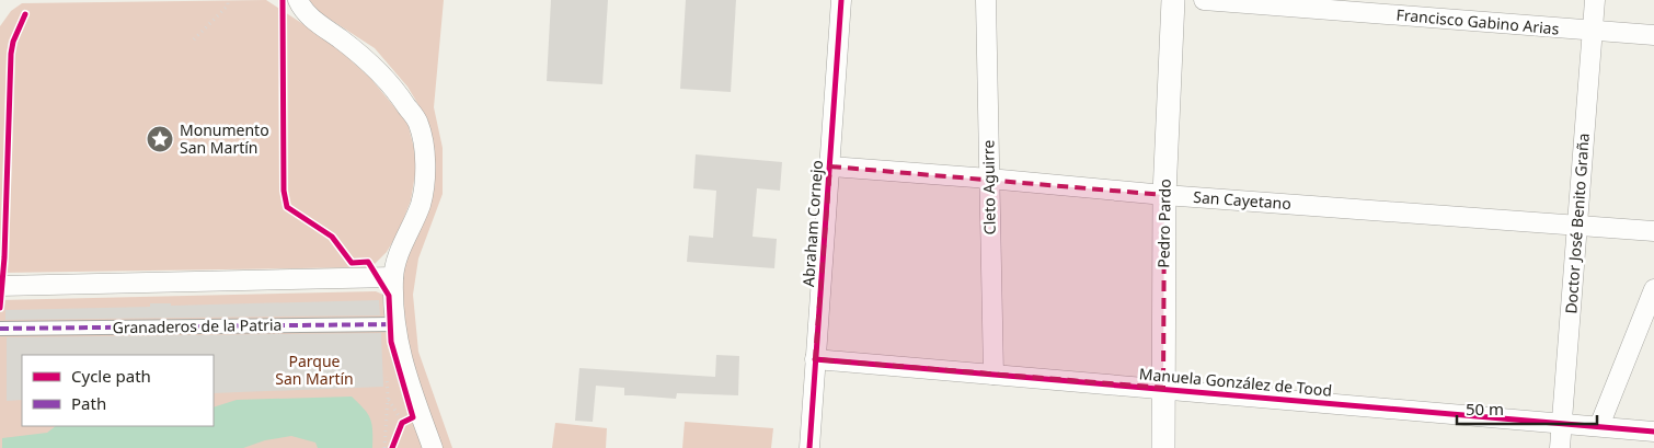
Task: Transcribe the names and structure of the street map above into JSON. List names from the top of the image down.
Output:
{
  "streets": {
    "street": [
      "Francisco Gabino Arias",
      "Cleto Aguirre",
      "San Cayetano",
      "Abraham Cornejo",
      "Pedro Pardo",
      "Doctor José Benito Graña",
      "Granaderos de la Patria",
      "Manuela González de Tood"
    ]
  },
  "crossings": [
    ["Francisco Gabino Arias", "Doctor José Benito Graña"],
    ["Cleto Aguirre", "San Cayetano"],
    ["Cleto Aguirre", "Manuela González de Tood"],
    ["San Cayetano", "Abraham Cornejo"],
    ["San Cayetano", "Pedro Pardo"],
    ["San Cayetano", "Doctor José Benito Graña"],
    ["Abraham Cornejo", "Manuela González de Tood"],
    ["Pedro Pardo", "Manuela González de Tood"],
    ["Doctor José Benito Graña", "Manuela González de Tood"]
  ],
  "parks": ["Parque San Martín"],
  "places": {
    "place": ["Monumento San Martín"]
  },
  "legend": ["Cycle path", "Path"],
  "scale_bar": "50 m"
}
